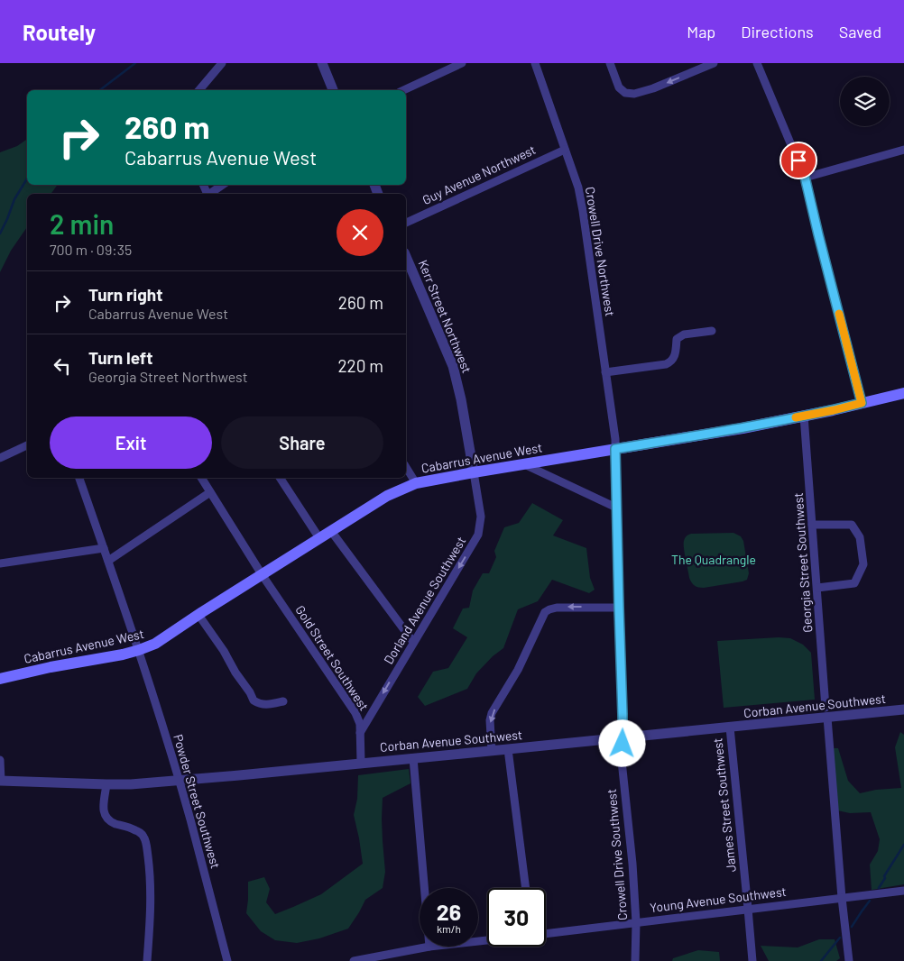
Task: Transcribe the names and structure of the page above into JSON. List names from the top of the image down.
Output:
{
  "streets": {
    "main road": ["Cabarrus Avenue West"],
    "street": [
      "Guy Avenue Northwest",
      "Crowell Drive Northwest",
      "Kerr Street Northwest",
      "Georgia Street Southwest",
      "Dorland Avenue Southwest",
      "Gold Street Southwest",
      "Corban Avenue Southwest",
      "Powder Street Southwest",
      "James Street Southwest",
      "Crowell Drive Southwest",
      "Young Avenue Southwest"
    ]
  },
  "crossings": [
    ["Guy Avenue Northwest", "Crowell Drive Northwest"],
    ["Crowell Drive Northwest", "Cabarrus Avenue West"],
    ["Crowell Drive Northwest", "Crowell Drive Southwest"],
    ["Kerr Street Northwest", "Cabarrus Avenue West"],
    ["Kerr Street Northwest", "Dorland Avenue Southwest"],
    ["Cabarrus Avenue West", "Georgia Street Southwest"],
    ["Cabarrus Avenue West", "Dorland Avenue Southwest"],
    ["Cabarrus Avenue West", "Gold Street Southwest"],
    ["Cabarrus Avenue West", "Powder Street Southwest"],
    ["Cabarrus Avenue West", "Crowell Drive Southwest"],
    ["Georgia Street Southwest", "Corban Avenue Southwest"],
    ["Georgia Street Southwest", "Young Avenue Southwest"],
    ["Dorland Avenue Southwest", "Gold Street Southwest"],
    ["Gold Street Southwest", "Corban Avenue Southwest"],
    ["Corban Avenue Southwest", "Powder Street Southwest"],
    ["Corban Avenue Southwest", "James Street Southwest"],
    ["Corban Avenue Southwest", "Crowell Drive Southwest"],
    ["James Street Southwest", "Young Avenue Southwest"],
    ["Crowell Drive Southwest", "Young Avenue Southwest"]
  ],
  "one_way": ["Dorland Avenue Southwest"],
  "parks": ["The Quadrangle"],
  "page": {
    "header": "Routely",
    "nav": ["Map", "Directions", "Saved"],
    "turn": ["260 m", "Cabarrus Avenue West"],
    "heading": ["2 min", "700 m · 09:35"],
    "list": [
      {
        "name": "Turn right",
        "note": "Cabarrus Avenue West",
        "value": "260 m"
      },
      {
        "name": "Turn left",
        "note": "Georgia Street Northwest",
        "value": "220 m"
      }
    ],
    "buttons": ["Exit", "Share"],
    "speed": "26 km/h",
    "limit": "30"
  }
}
